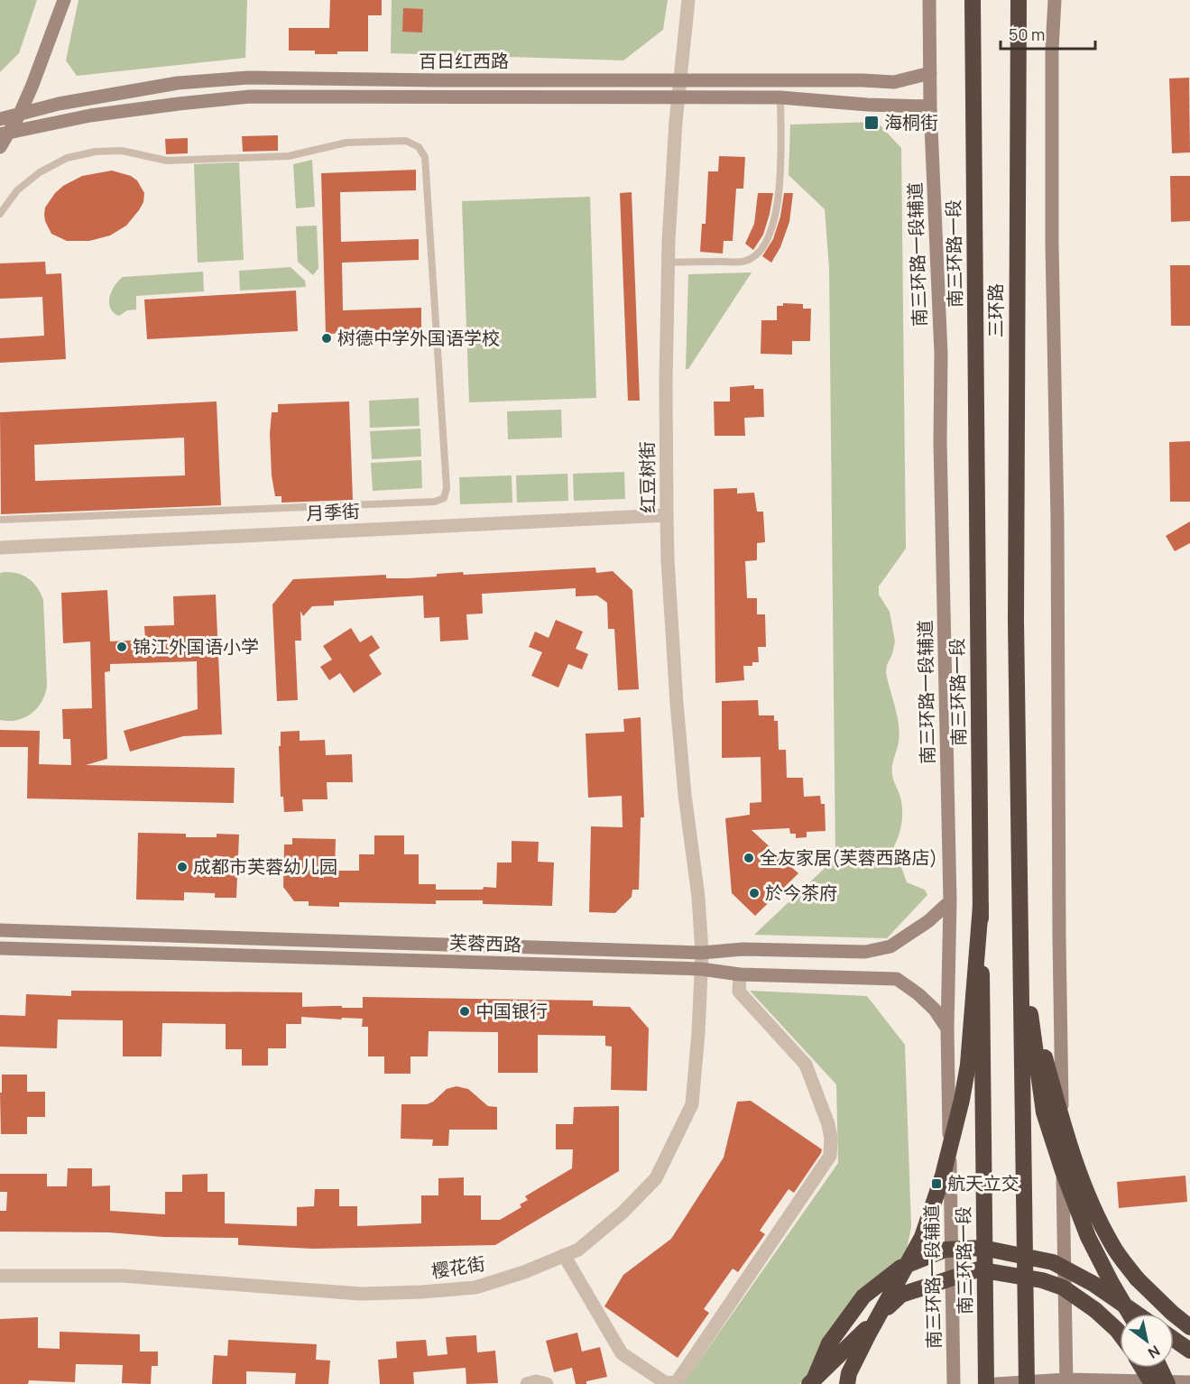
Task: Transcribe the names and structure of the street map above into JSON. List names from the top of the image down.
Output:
{
  "streets": {
    "highway": ["南三环路一段", "三环路"],
    "main road": ["百日红西路", "南三环路一段辅道", "芙蓉西路"],
    "street": ["红豆树街", "月季街", "樱花街"]
  },
  "crossings": [
    ["百日红西路", "南三环路一段辅道"],
    ["百日红西路", "红豆树街"],
    ["南三环路一段辅道", "芙蓉西路"],
    ["红豆树街", "月季街"],
    ["红豆树街", "芙蓉西路"],
    ["红豆树街", "樱花街"],
    ["芙蓉西路", "樱花街"]
  ],
  "places": {
    "transit": ["海桐街", "航天立交"],
    "other": [
      "树德中学外国语学校",
      "锦江外国语小学",
      "全友家居(芙蓉西路店)",
      "成都市芙蓉幼儿园",
      "於今茶府",
      "中国银行"
    ]
  },
  "scale_bar": "50 m",
  "north": "bottom right"
}
